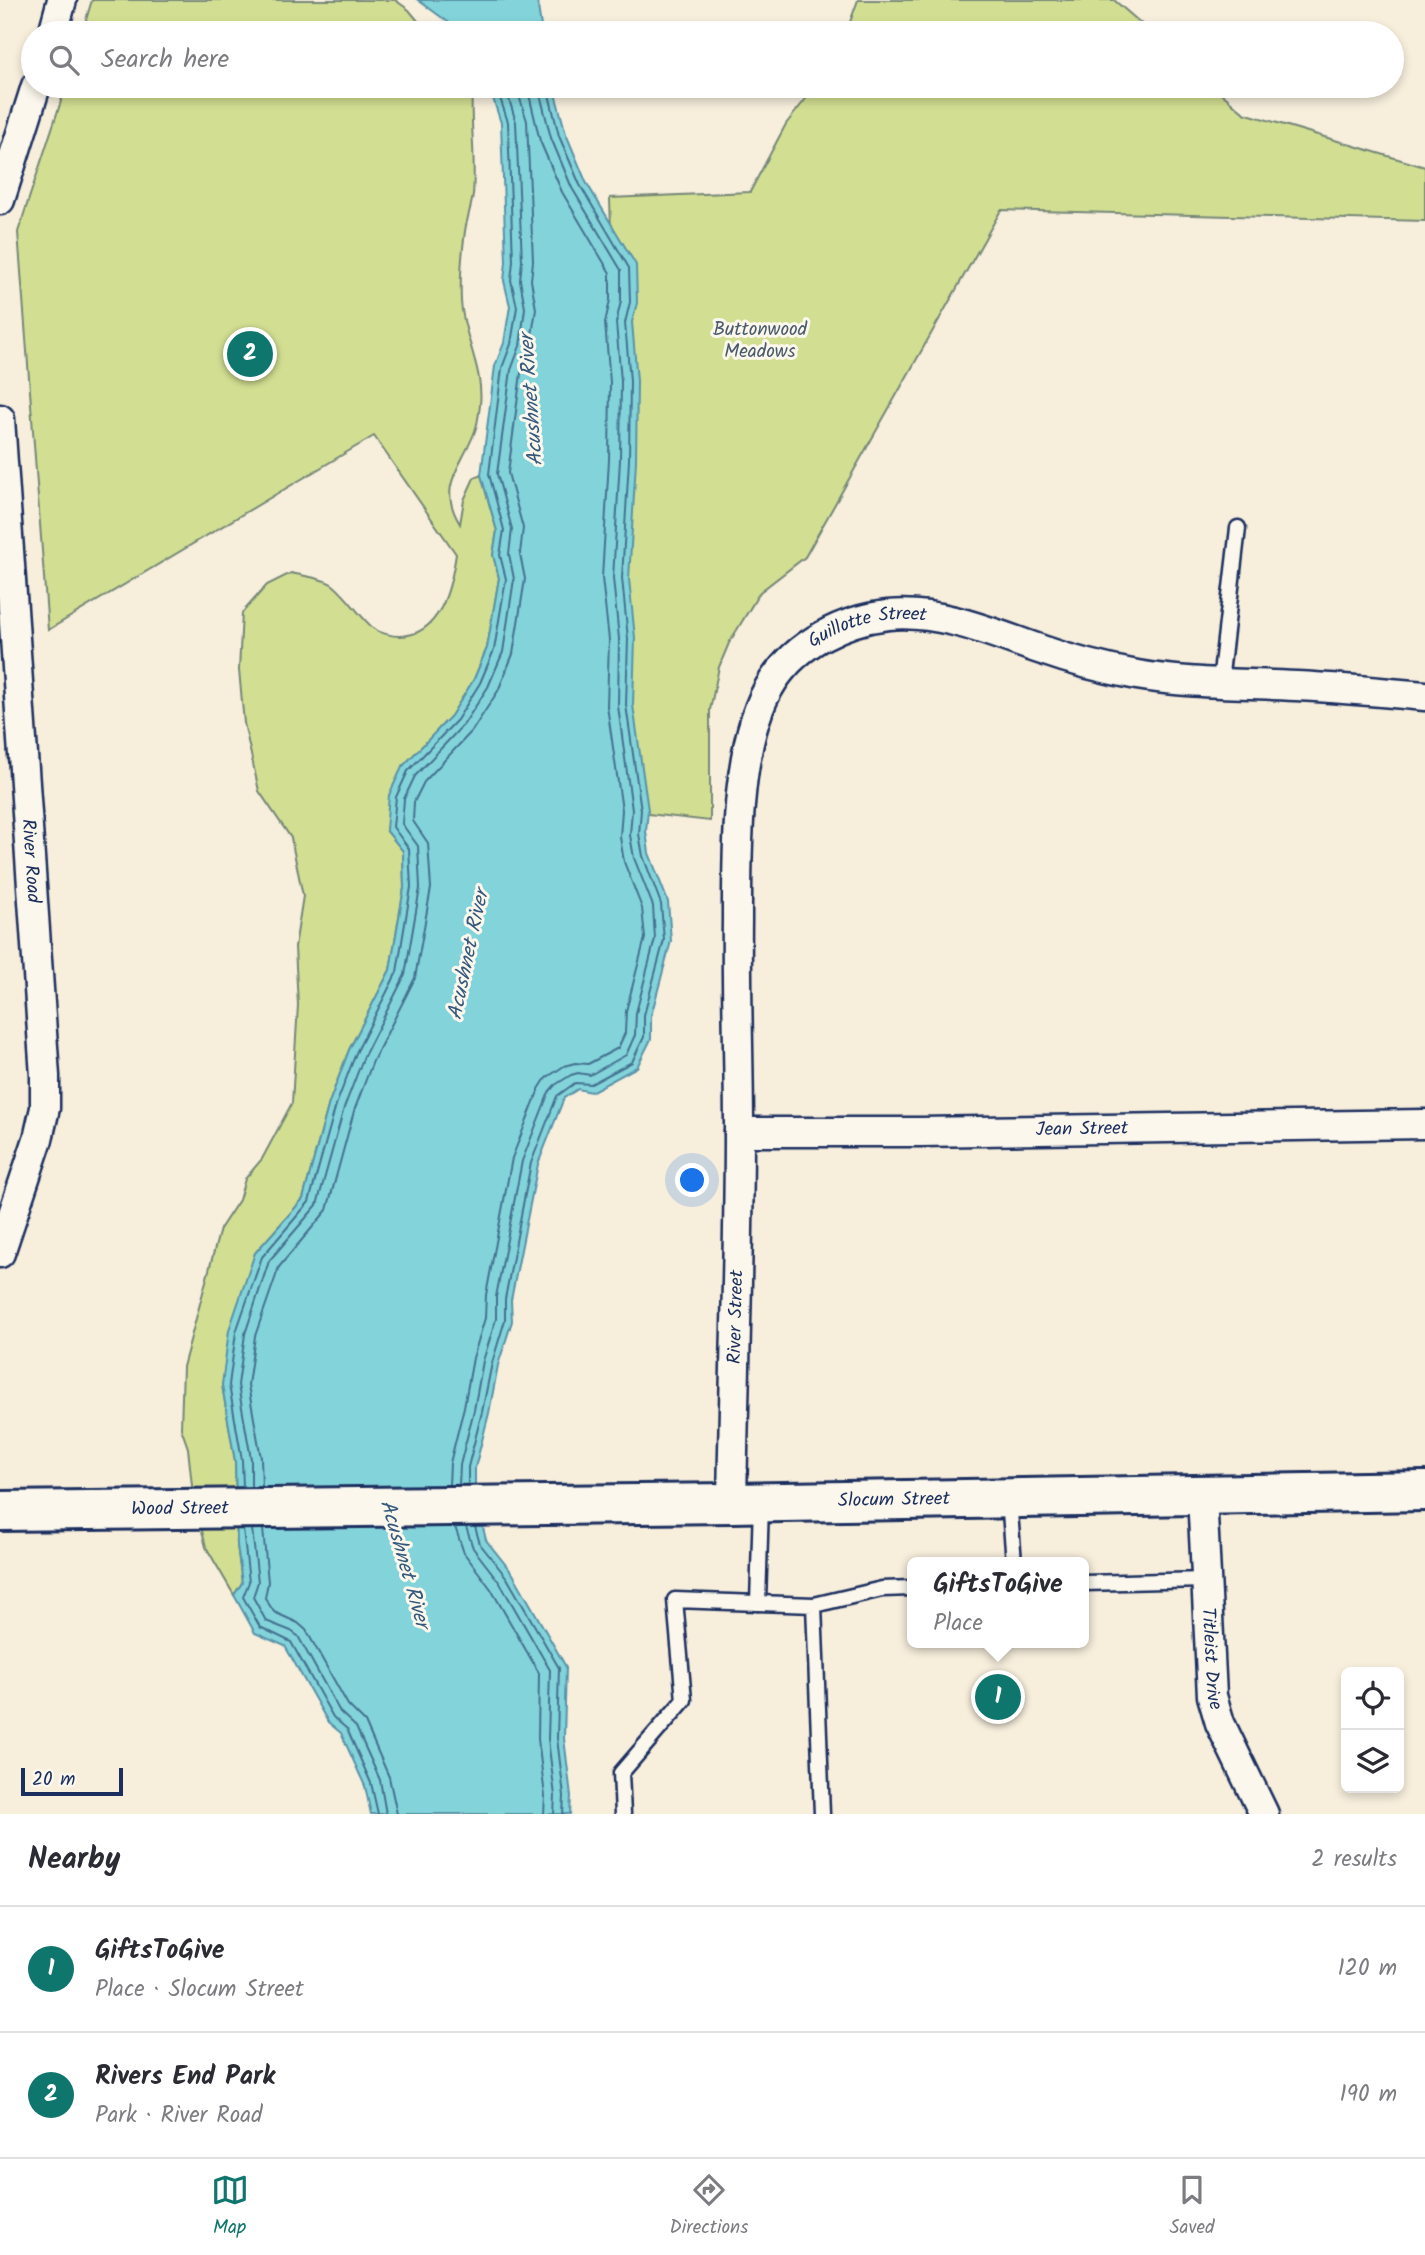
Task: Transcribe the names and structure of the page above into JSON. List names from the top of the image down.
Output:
{
  "streets": {
    "street": [
      "Guillotte Street",
      "River Road",
      "Jean Street",
      "River Street",
      "Slocum Street",
      "Wood Street",
      "Titleist Drive"
    ]
  },
  "crossings": [
    ["Guillotte Street", "Jean Street"],
    ["Guillotte Street", "River Street"],
    ["Jean Street", "River Street"],
    ["River Street", "Slocum Street"],
    ["Slocum Street", "Wood Street"],
    ["Slocum Street", "Titleist Drive"]
  ],
  "water": ["Acushnet River"],
  "parks": ["Buttonwood Meadows"],
  "scale_bar": "20 m",
  "page": {
    "search": "Search here",
    "pins": ["2", "1"],
    "popup": ["GiftsToGive", "Place"],
    "scale": "20 m",
    "heading": ["Nearby", "2 results"],
    "list": [
      {
        "mark": "1",
        "name": "GiftsToGive",
        "note": "Place · Slocum Street",
        "value": "120 m"
      },
      {
        "mark": "2",
        "name": "Rivers End Park",
        "note": "Park · River Road",
        "value": "190 m"
      }
    ],
    "nav": ["Map", "Directions", "Saved"]
  }
}
